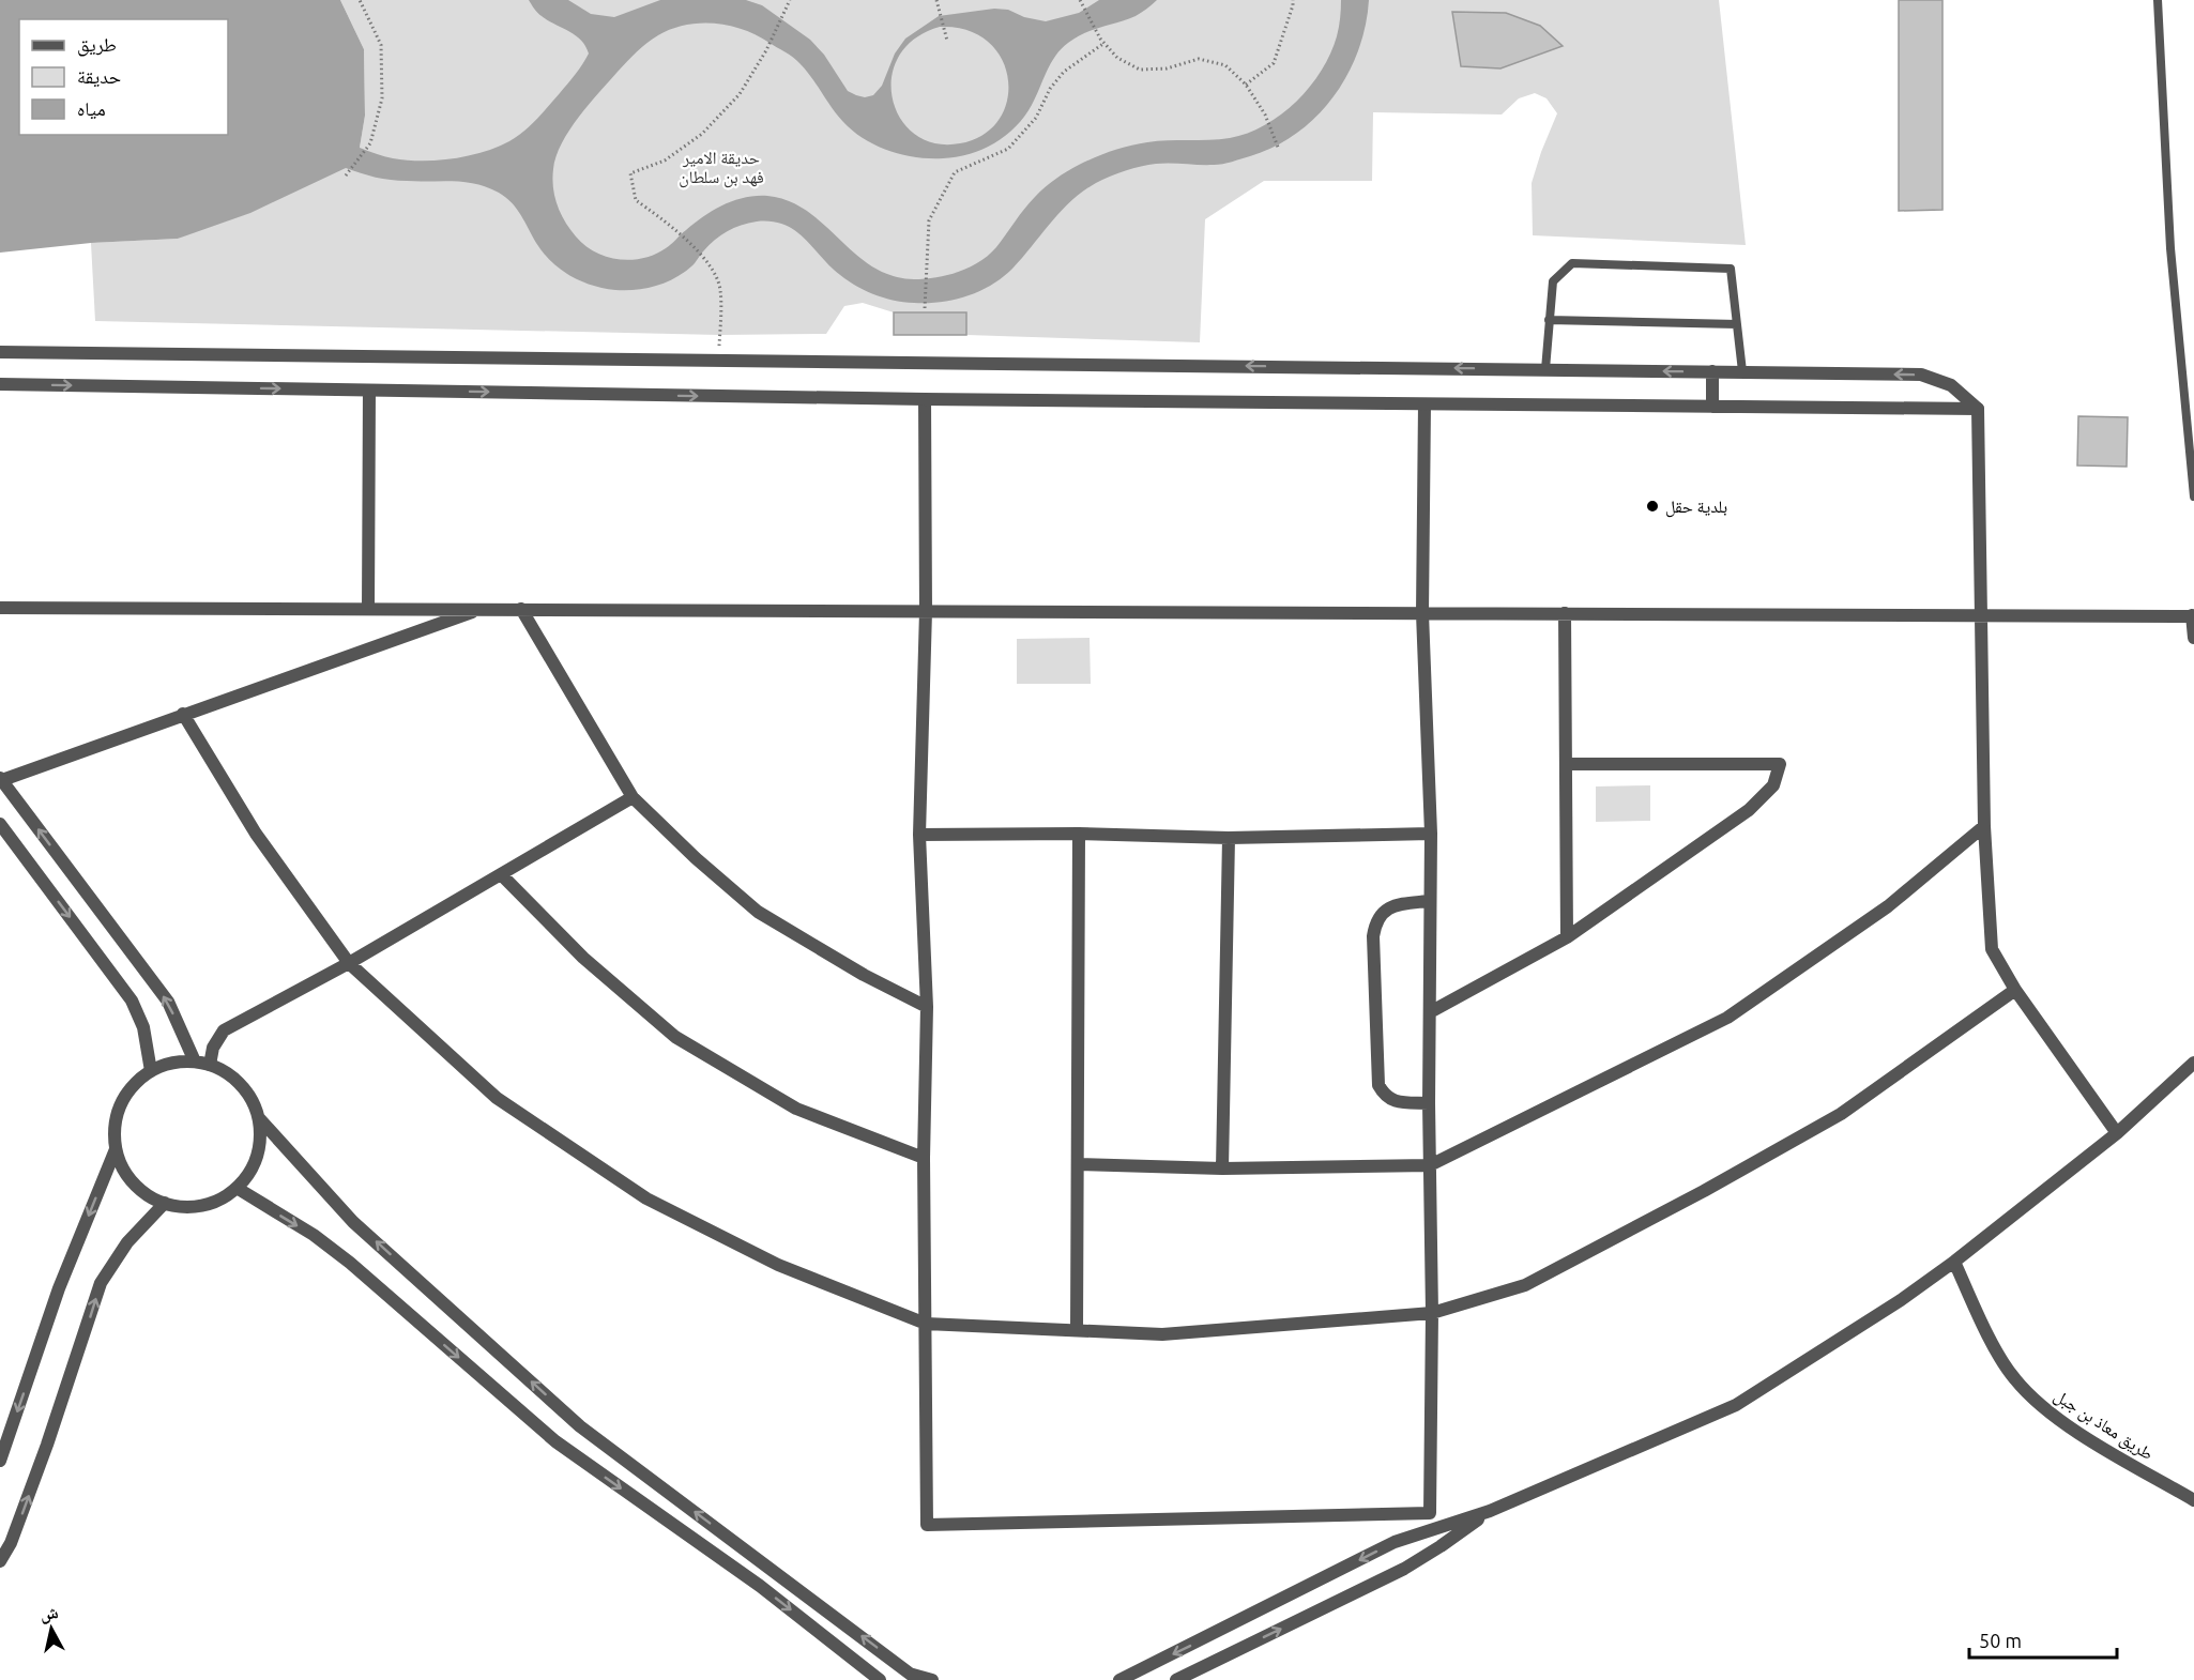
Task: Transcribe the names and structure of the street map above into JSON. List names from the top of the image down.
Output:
{
  "streets": {
    "street": ["طريق معاذ بن جبل"]
  },
  "parks": ["حديقة الامير فهد بن سلطان"],
  "places": ["بلدية حقل"],
  "legend": ["طريق", "حديقة", "مياه"],
  "scale_bar": "50 m",
  "north": "top"
}
